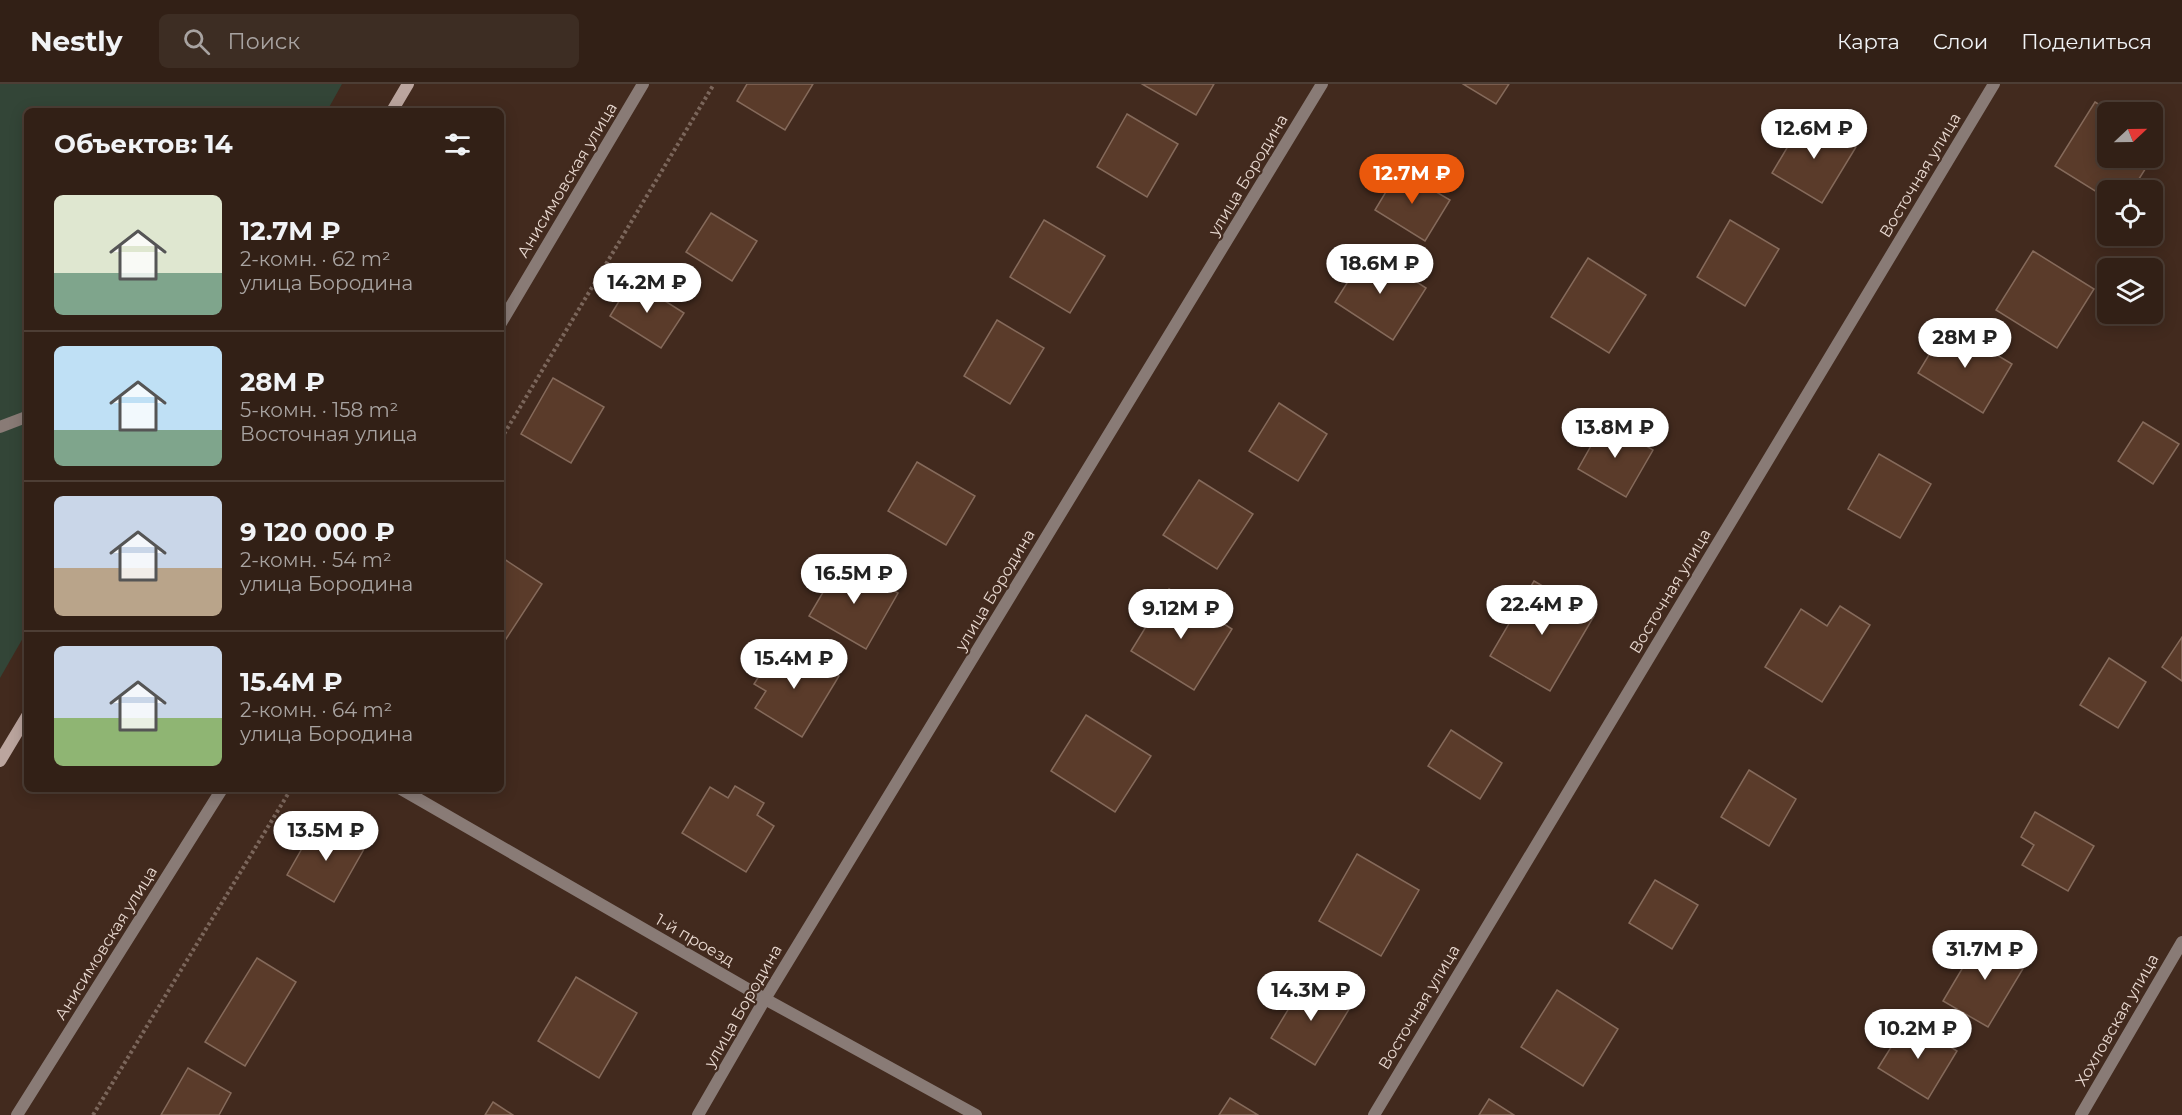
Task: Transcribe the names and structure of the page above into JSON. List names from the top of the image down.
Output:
{
  "streets": {
    "street": [
      "улица Бородина",
      "Восточная улица",
      "Анисимовская улица",
      "1-й проезд",
      "Хохловская улица"
    ]
  },
  "crossings": [
    ["улица Бородина", "1-й проезд"]
  ],
  "north": "right",
  "page": {
    "header": "Nestly",
    "search": "Поиск",
    "nav": ["Карта", "Слои", "Поделиться"],
    "heading": "Объектов: 14",
    "price": [
      "12.6M ₽",
      "12.7M ₽",
      "18.6M ₽",
      "14.2M ₽",
      "28M ₽",
      "13.8M ₽",
      "16.5M ₽",
      "22.4M ₽",
      "9.12M ₽",
      "15.4M ₽",
      "13.5M ₽",
      "31.7M ₽",
      "14.3M ₽",
      "10.2M ₽"
    ],
    "list": [
      {
        "name": "12.7M ₽",
        "note": "2-комн. · 62 m² · улица Бородина"
      },
      {
        "name": "28M ₽",
        "note": "5-комн. · 158 m² · Восточная улица"
      },
      {
        "name": "9 120 000 ₽",
        "note": "2-комн. · 54 m² · улица Бородина"
      },
      {
        "name": "15.4M ₽",
        "note": "2-комн. · 64 m² · улица Бородина"
      }
    ]
  }
}
